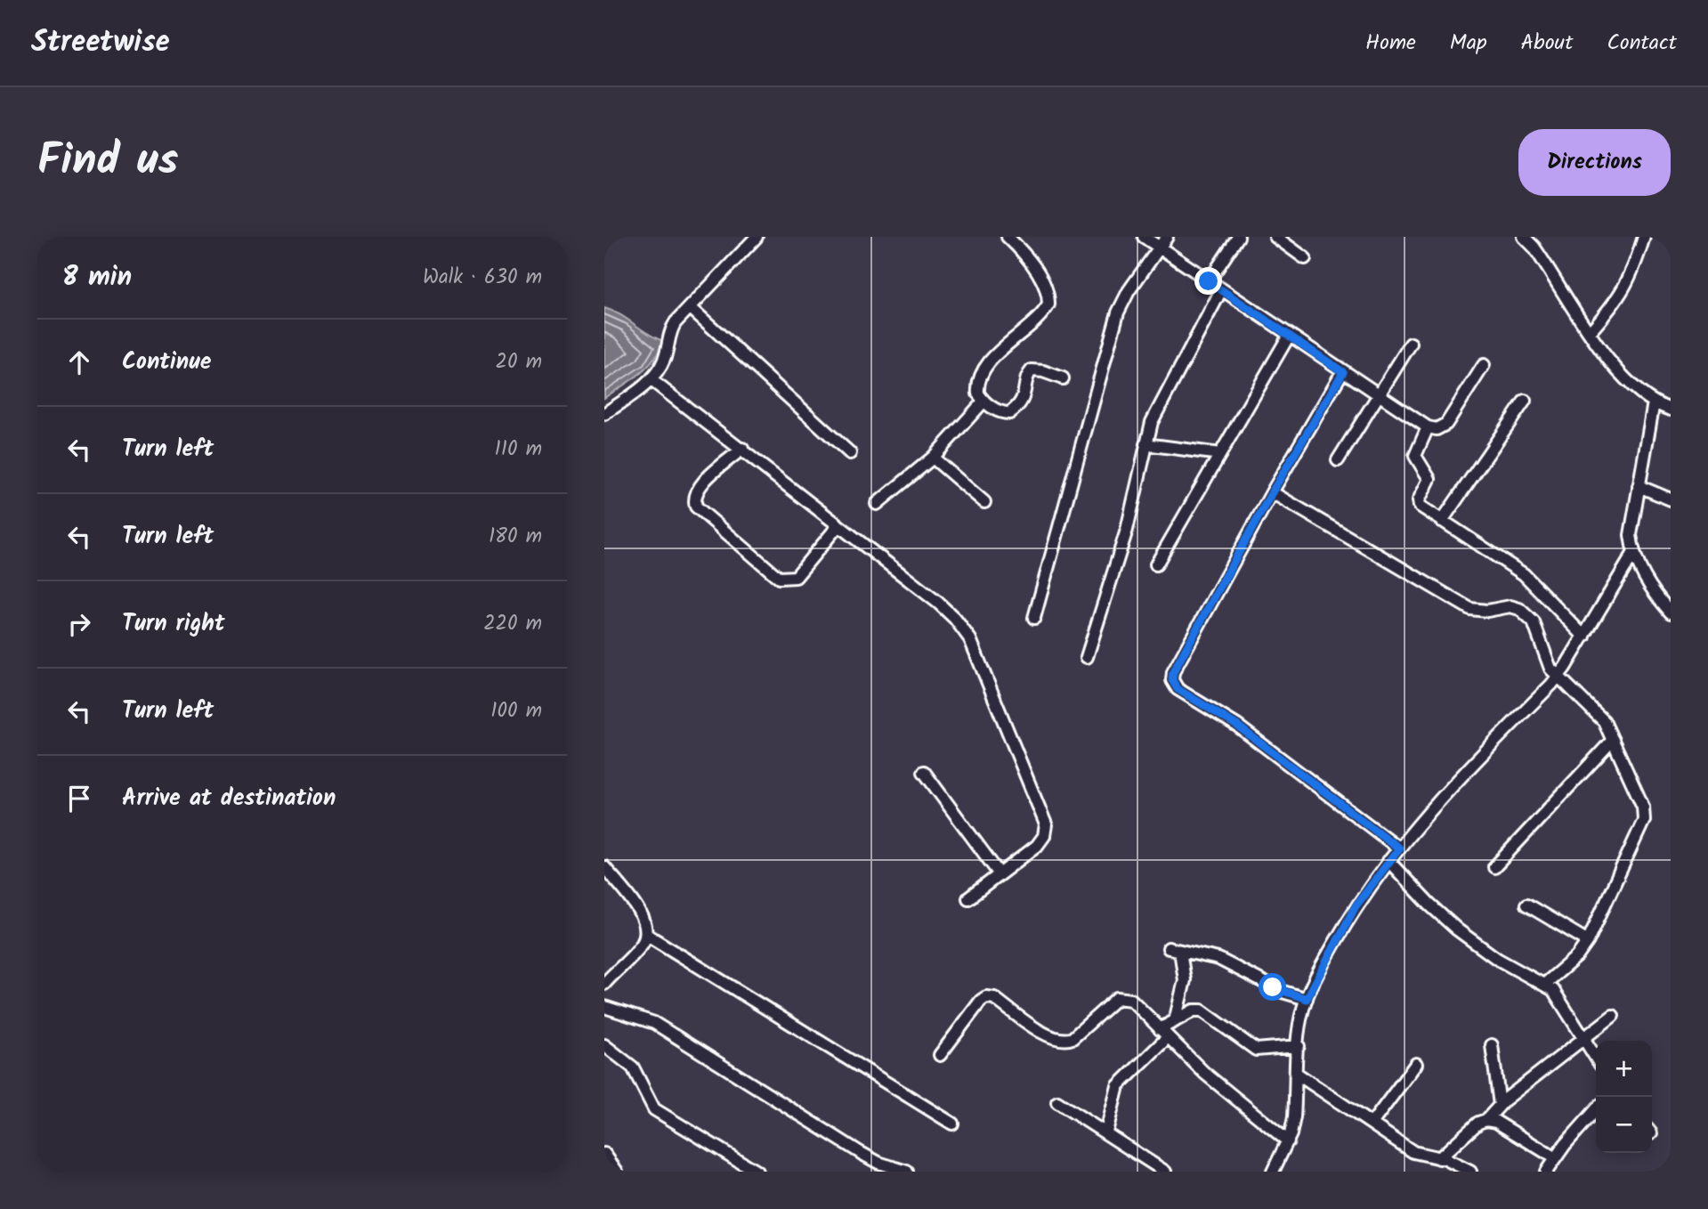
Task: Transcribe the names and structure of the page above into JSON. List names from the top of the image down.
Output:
{
  "page": {
    "header": "Streetwise",
    "nav": [
      "Home",
      "Map",
      "About",
      "Contact"
    ],
    "title": "Find us",
    "buttons": "Directions",
    "heading": ["8 min", "Walk · 630 m"],
    "list": [
      ["Continue", "20 m"],
      ["Turn left", "110 m"],
      ["Turn left", "180 m"],
      ["Turn right", "220 m"],
      ["Turn left", "100 m"],
      "Arrive at destination"
    ],
    "map_buttons": ["+", "−"]
  }
}
